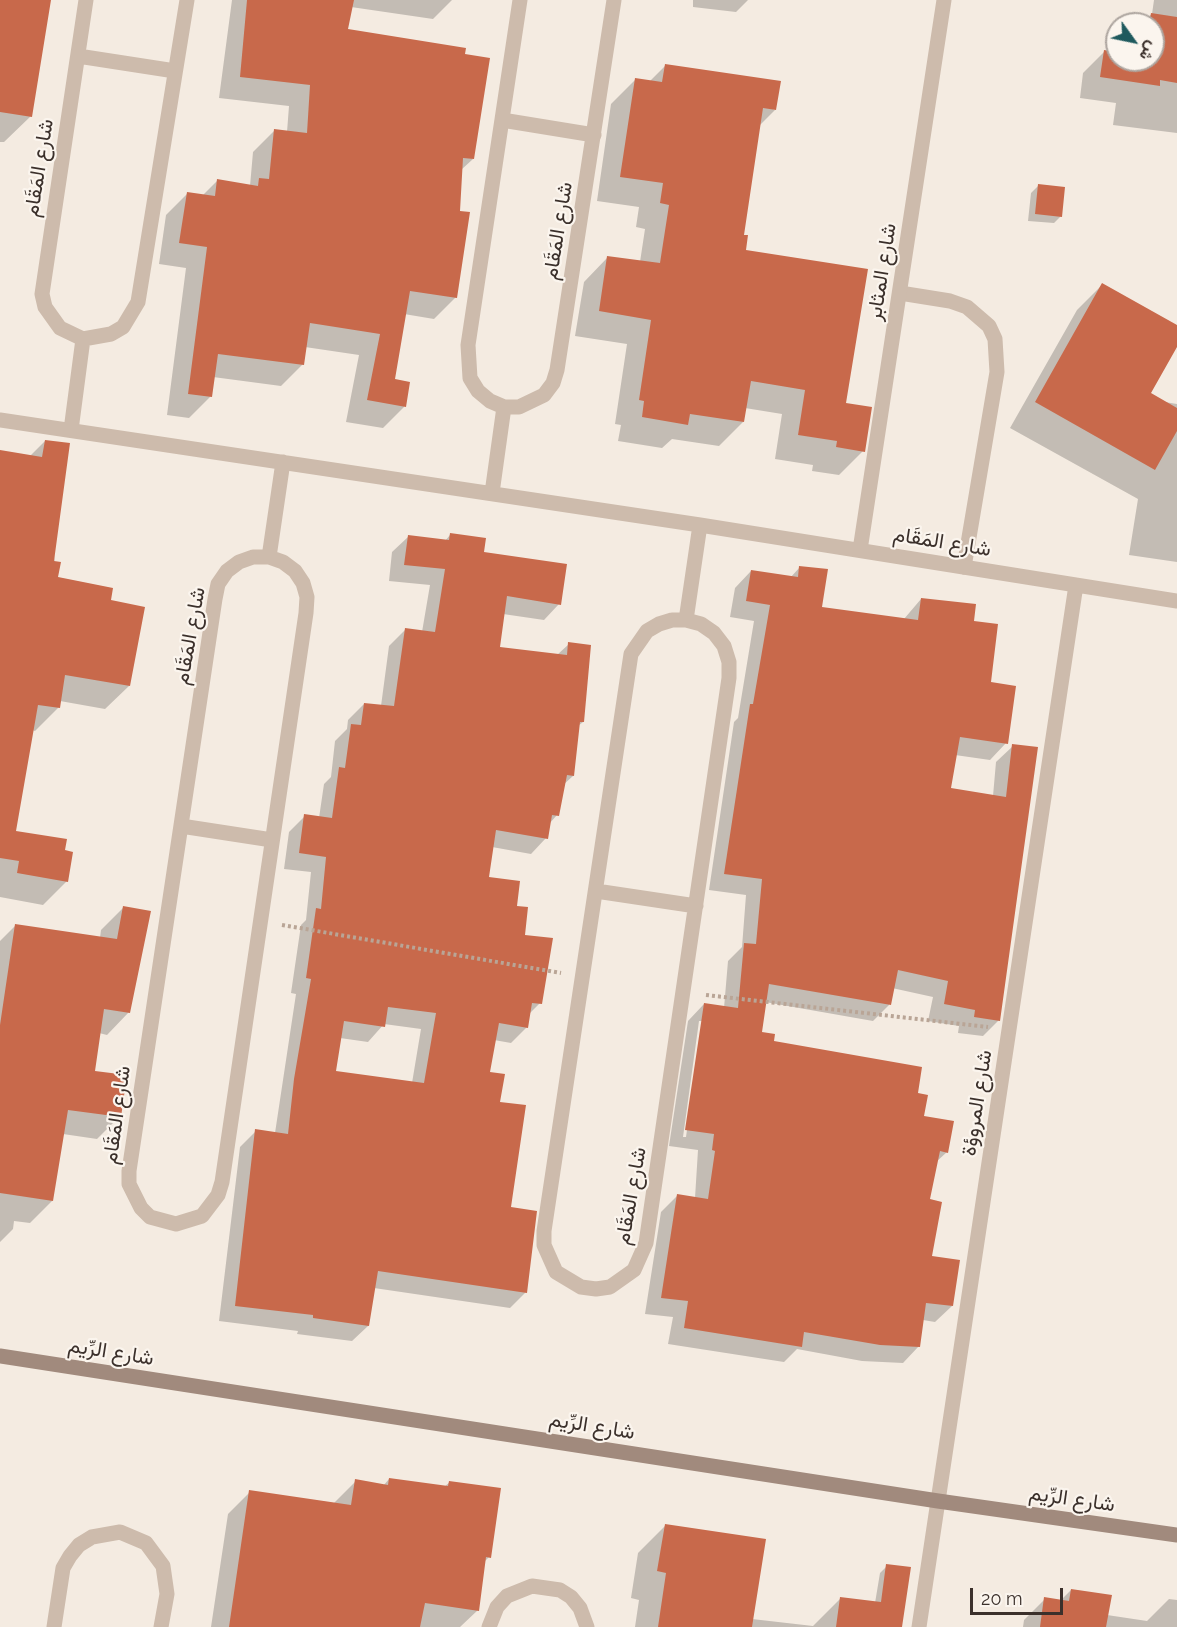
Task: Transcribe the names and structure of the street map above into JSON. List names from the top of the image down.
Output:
{
  "streets": {
    "street": [
      "شارع المَقَام",
      "شارع المثابر",
      "شارع المروؤة",
      "شارع الرِّيم"
    ]
  },
  "crossings": [
    ["شارع المَقَام", "شارع المثابر"],
    ["شارع المَقَام", "شارع المروؤة"],
    ["شارع المروؤة", "شارع الرِّيم"]
  ],
  "scale_bar": "20 m",
  "north": "bottom right"
}
